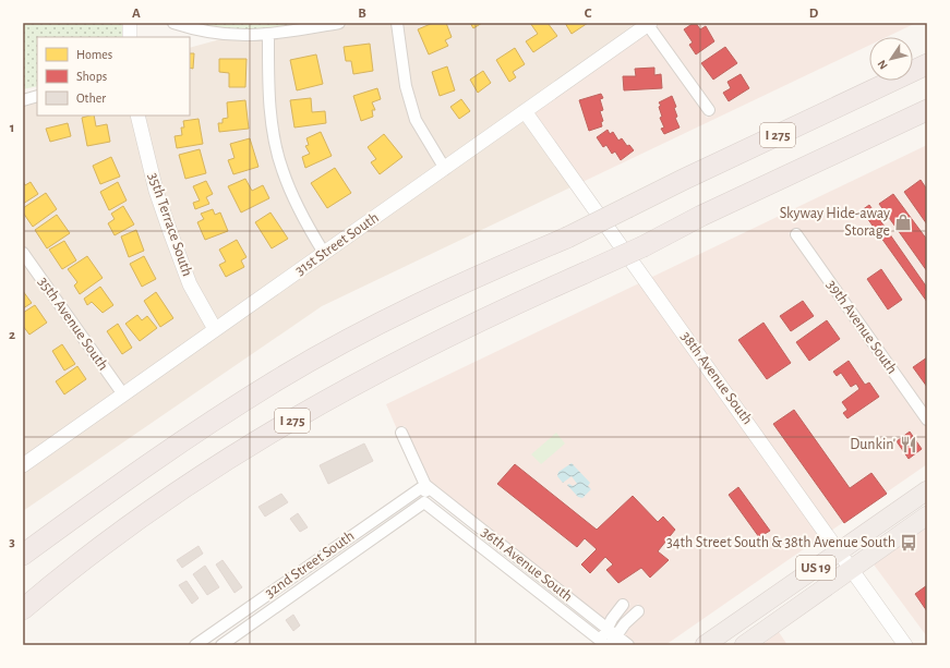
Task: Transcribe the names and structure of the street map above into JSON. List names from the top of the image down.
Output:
{
  "streets": {
    "highway": ["I 275", "US 19"],
    "street": [
      "35th Terrace South",
      "31st Street South",
      "35th Avenue South",
      "39th Avenue South",
      "38th Avenue South",
      "32nd Street South",
      "36th Avenue South"
    ]
  },
  "crossings": [
    ["35th Terrace South", "31st Street South"],
    ["31st Street South", "35th Avenue South"],
    ["31st Street South", "38th Avenue South"],
    ["38th Avenue South", "US 19"],
    ["32nd Street South", "36th Avenue South"]
  ],
  "places": {
    "shop": ["Skyway Hide-away Storage"],
    "restaurant": ["Dunkin'"],
    "bus stop": ["34th Street South & 38th Avenue South"]
  },
  "legend": ["Homes", "Shops", "Other"],
  "north": "bottom left",
  "grid": {
    "columns": [
      "A",
      "B",
      "C",
      "D"
    ],
    "rows": ["1", "2", "3"]
  }
}
